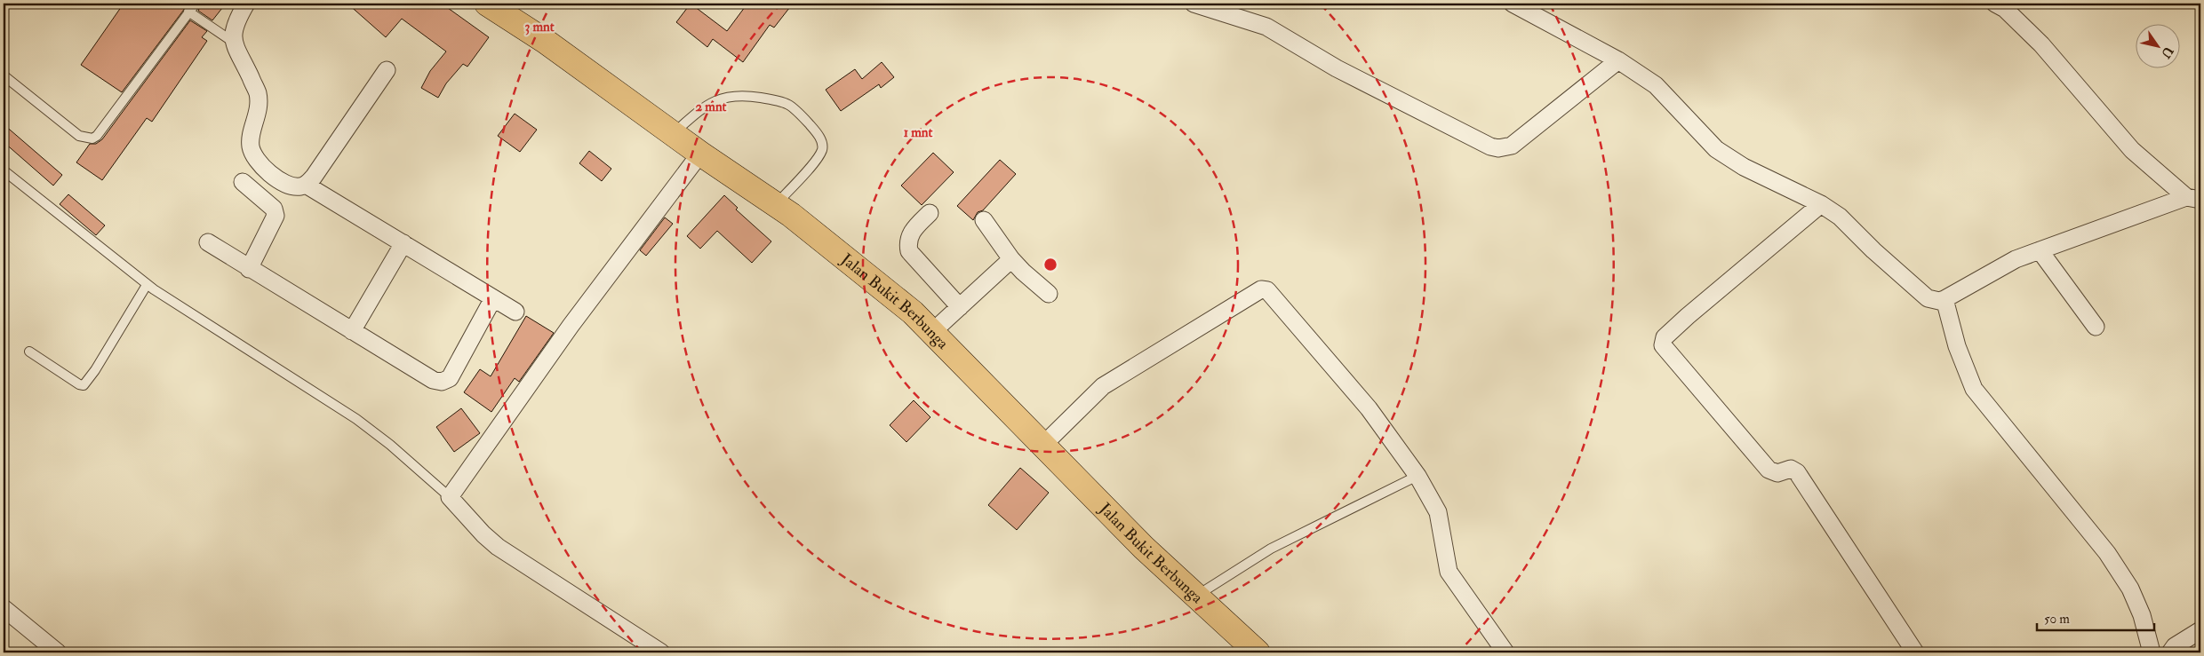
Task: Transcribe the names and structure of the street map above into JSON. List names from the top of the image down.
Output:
{
  "streets": {
    "main road": ["Jalan Bukit Berbunga"]
  },
  "scale_bar": "50 m",
  "north": "bottom right",
  "rings": ["3 mnt", "2 mnt", "1 mnt"]
}
